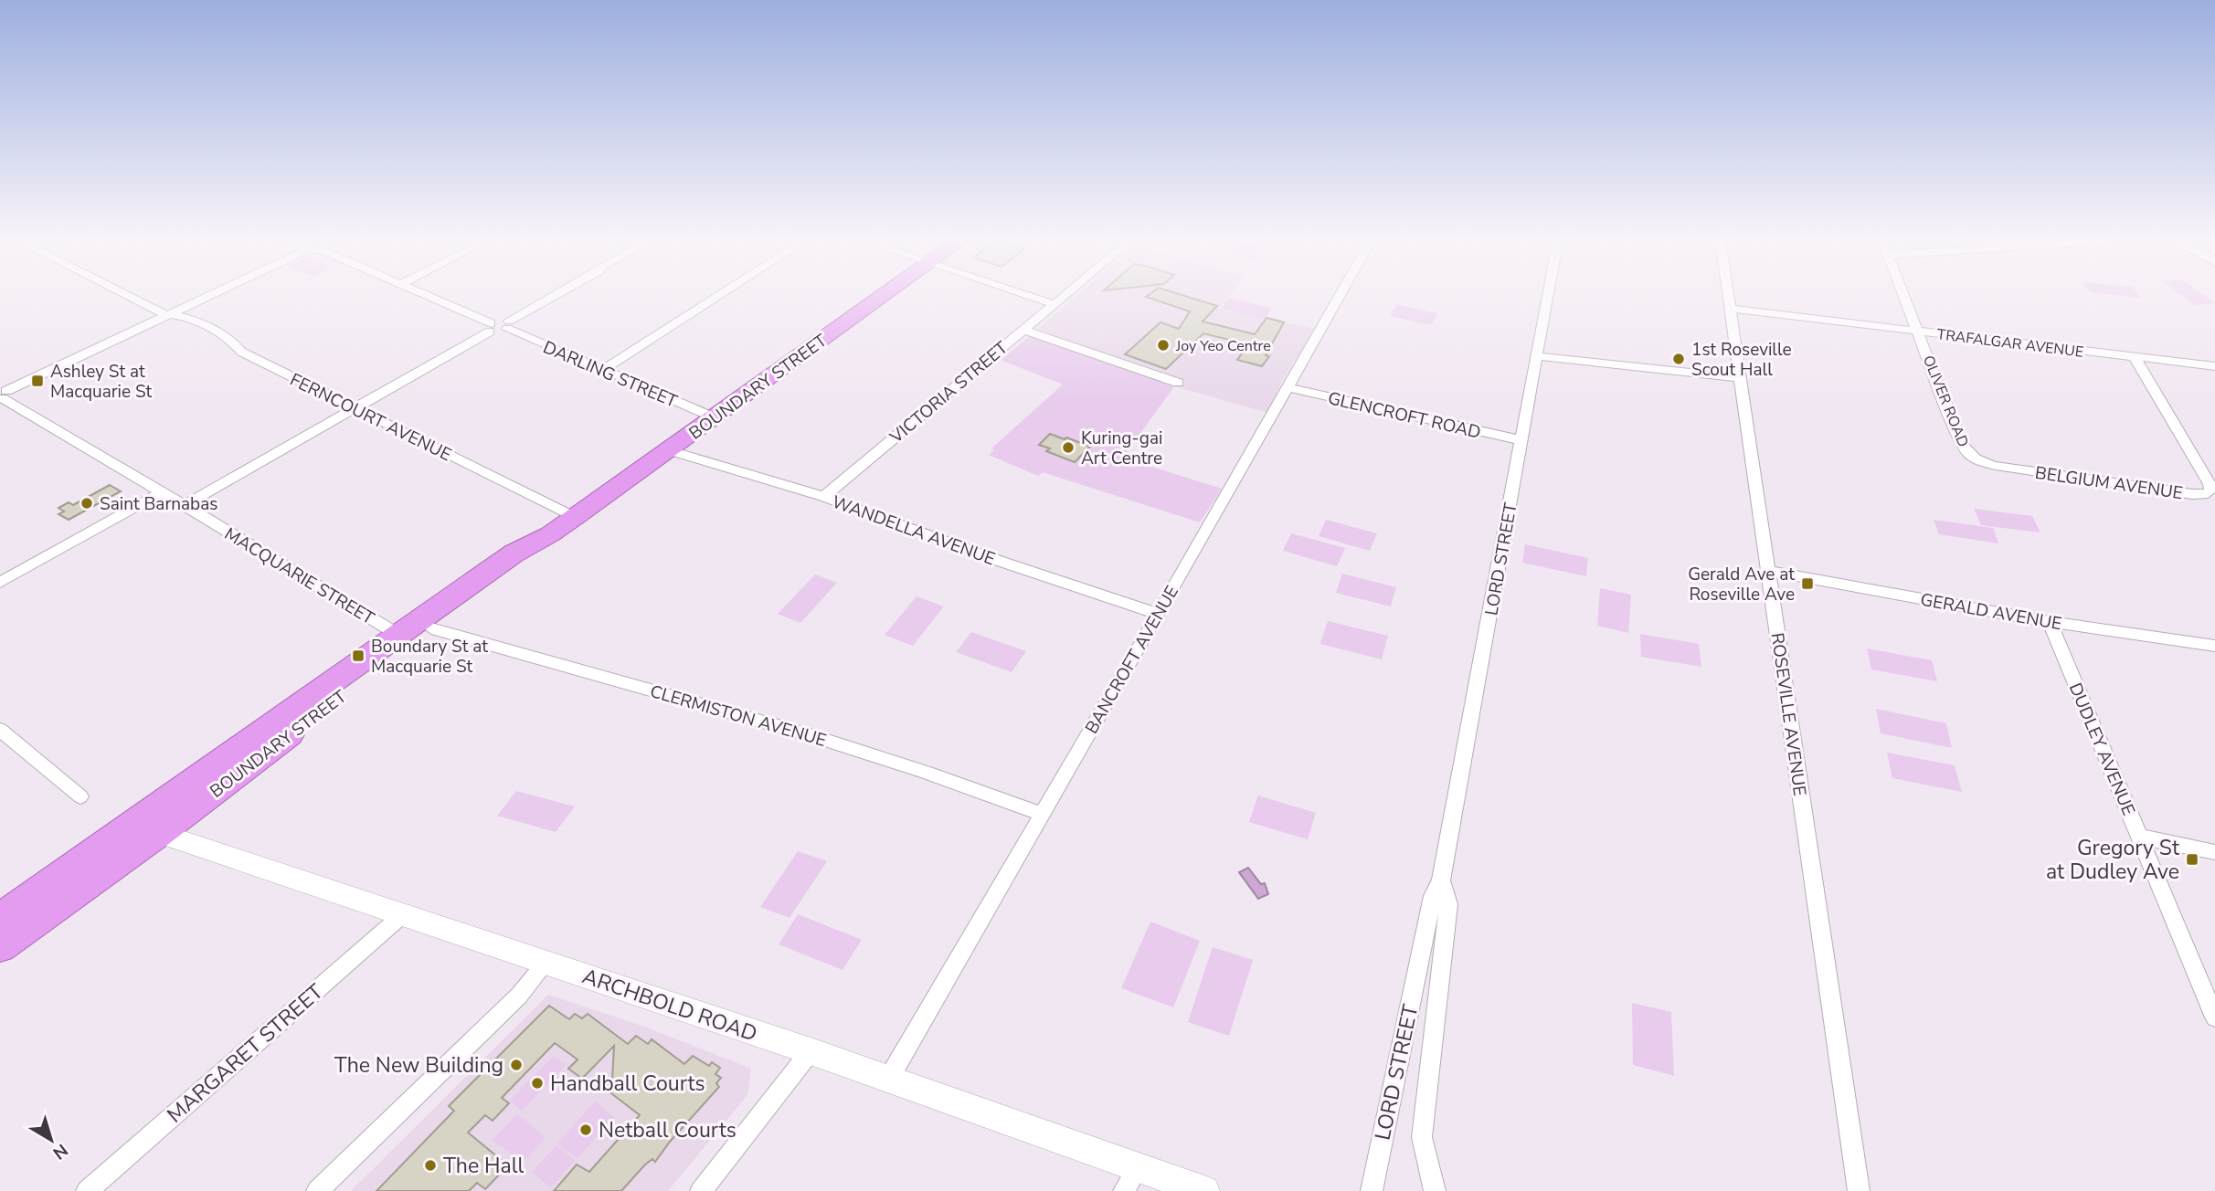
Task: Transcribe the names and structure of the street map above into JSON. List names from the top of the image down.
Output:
{
  "streets": {
    "highway": ["BOUNDARY STREET"],
    "main road": ["ARCHBOLD ROAD"],
    "street": [
      "TRAFALGAR AVENUE",
      "DARLING STREET",
      "VICTORIA STREET",
      "OLIVER ROAD",
      "GLENCROFT ROAD",
      "FERNCOURT AVENUE",
      "BELGIUM AVENUE",
      "WANDELLA AVENUE",
      "LORD STREET",
      "MACQUARIE STREET",
      "GERALD AVENUE",
      "BANCROFT AVENUE",
      "ROSEVILLE AVENUE",
      "CLERMISTON AVENUE",
      "DUDLEY AVENUE",
      "MARGARET STREET"
    ]
  },
  "crossings": [
    ["TRAFALGAR AVENUE", "OLIVER ROAD"],
    ["TRAFALGAR AVENUE", "BELGIUM AVENUE"],
    ["TRAFALGAR AVENUE", "ROSEVILLE AVENUE"],
    ["DARLING STREET", "BOUNDARY STREET"],
    ["BOUNDARY STREET", "FERNCOURT AVENUE"],
    ["BOUNDARY STREET", "WANDELLA AVENUE"],
    ["BOUNDARY STREET", "MACQUARIE STREET"],
    ["BOUNDARY STREET", "CLERMISTON AVENUE"],
    ["BOUNDARY STREET", "ARCHBOLD ROAD"],
    ["VICTORIA STREET", "WANDELLA AVENUE"],
    ["OLIVER ROAD", "BELGIUM AVENUE"],
    ["GLENCROFT ROAD", "LORD STREET"],
    ["GLENCROFT ROAD", "BANCROFT AVENUE"],
    ["WANDELLA AVENUE", "BANCROFT AVENUE"],
    ["GERALD AVENUE", "ROSEVILLE AVENUE"],
    ["GERALD AVENUE", "DUDLEY AVENUE"],
    ["BANCROFT AVENUE", "CLERMISTON AVENUE"],
    ["BANCROFT AVENUE", "ARCHBOLD ROAD"],
    ["ARCHBOLD ROAD", "MARGARET STREET"]
  ],
  "places": {
    "other": [
      "Joy Yeo Centre",
      "1st Roseville Scout Hall",
      "Kuring-gai Art Centre",
      "Saint Barnabas",
      "The New Building",
      "Handball Courts",
      "Netball Courts",
      "The Hall"
    ],
    "transit": [
      "Ashley St at Macquarie St",
      "Gerald Ave at Roseville Ave",
      "Boundary St at Macquarie St",
      "Gregory St at Dudley Ave"
    ]
  },
  "north": "bottom right"
}
